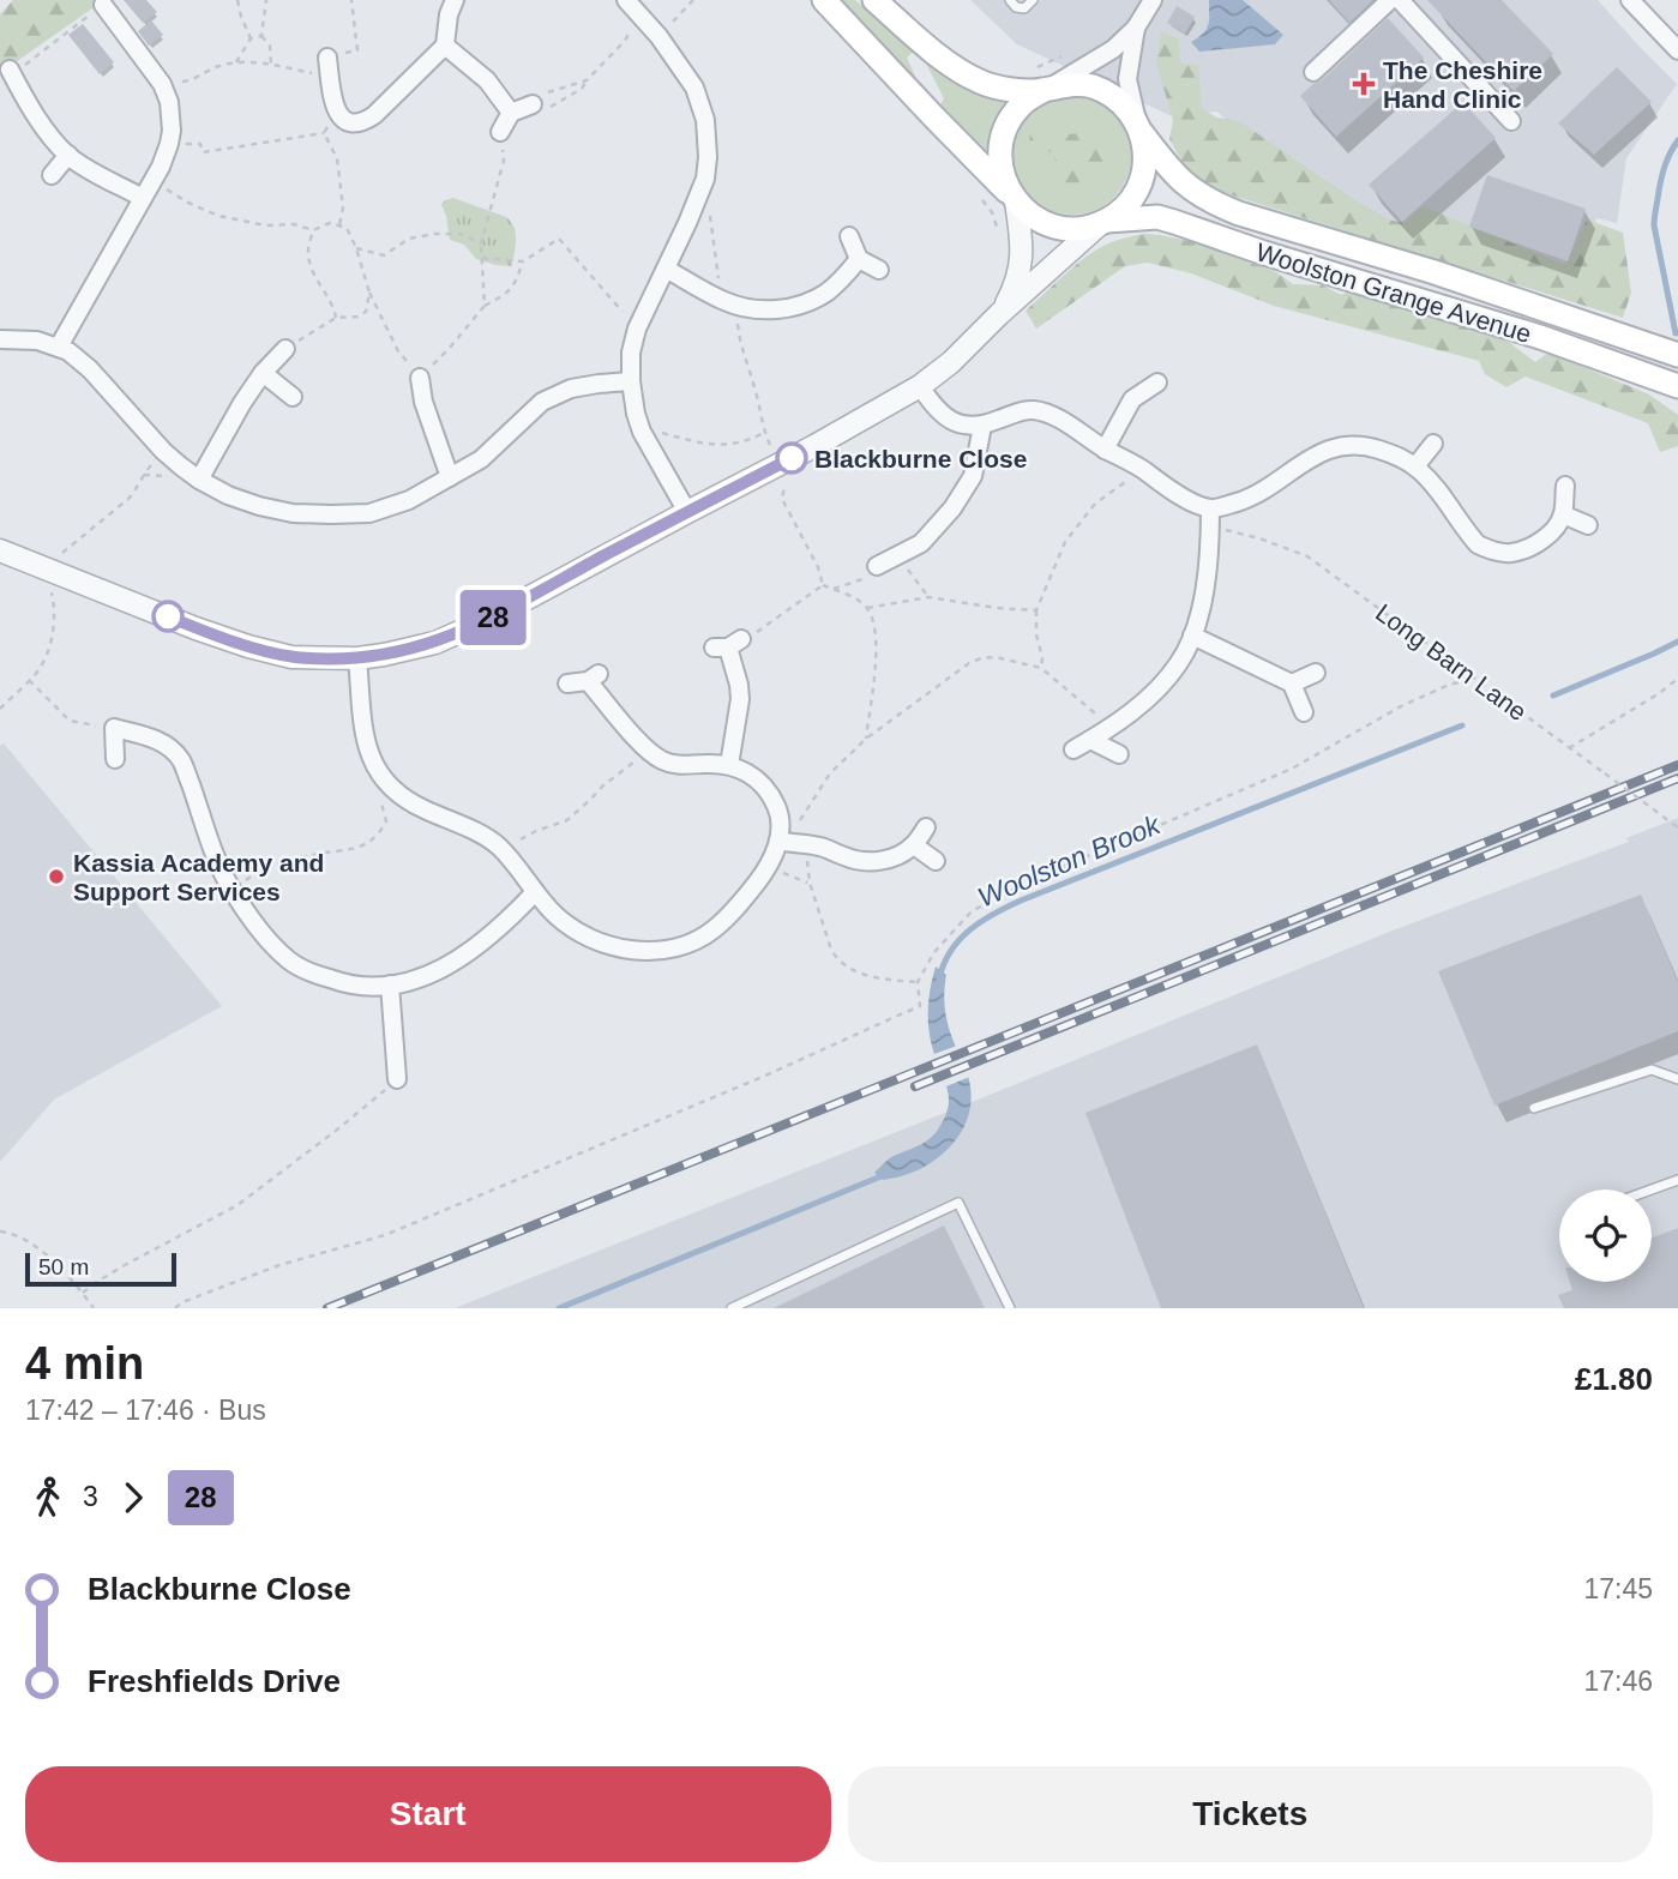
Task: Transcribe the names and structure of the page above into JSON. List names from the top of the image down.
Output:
{
  "streets": {
    "main road": ["Woolston Grange Avenue"],
    "path": ["Long Barn Lane"]
  },
  "water": ["Woolston Brook"],
  "places": {
    "health": ["The Cheshire Hand Clinic"],
    "other": ["Blackburne Close", "Kassia Academy and Support Services"]
  },
  "lines": ["bus line 28"],
  "scale_bar": "50 m",
  "page": {
    "on_map": "28",
    "scale": "50 m",
    "heading": ["4 min", "17:42 – 17:46 · Bus", "£1.80"],
    "legs": ["3", "28"],
    "list": [
      {
        "name": "Blackburne Close",
        "value": "17:45"
      },
      {
        "name": "Freshfields Drive",
        "value": "17:46"
      }
    ],
    "buttons": ["Start", "Tickets"]
  }
}
